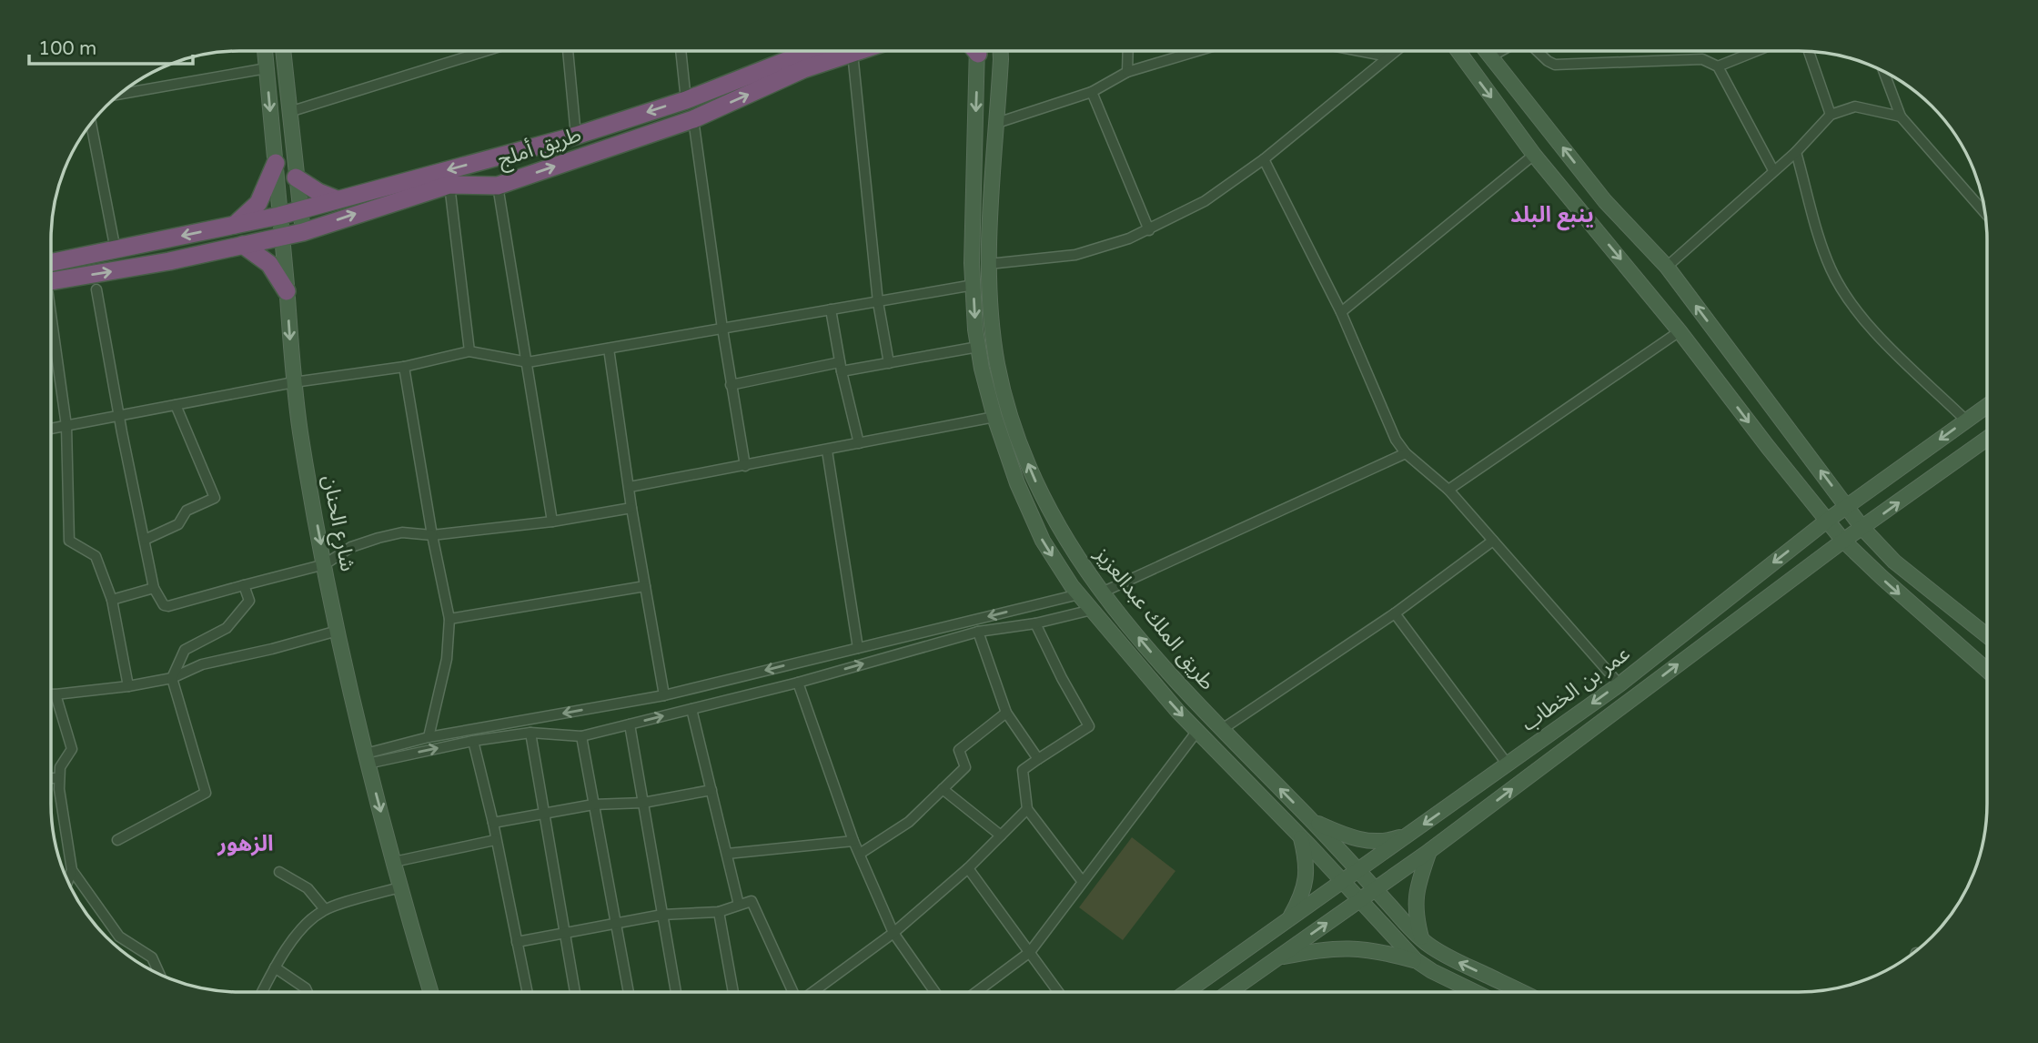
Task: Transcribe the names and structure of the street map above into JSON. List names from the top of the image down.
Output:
{
  "streets": {
    "highway": ["طريق أملج"],
    "street": ["شارع الحنان", "طريق الملك عبدالعزيز", "عمر بن الخطاب"]
  },
  "crossings": [
    ["طريق أملج", "شارع الحنان"],
    ["طريق الملك عبدالعزيز", "عمر بن الخطاب"]
  ],
  "districts": ["ينبع البلد", "الزهور"],
  "scale_bar": "100 m"
}
